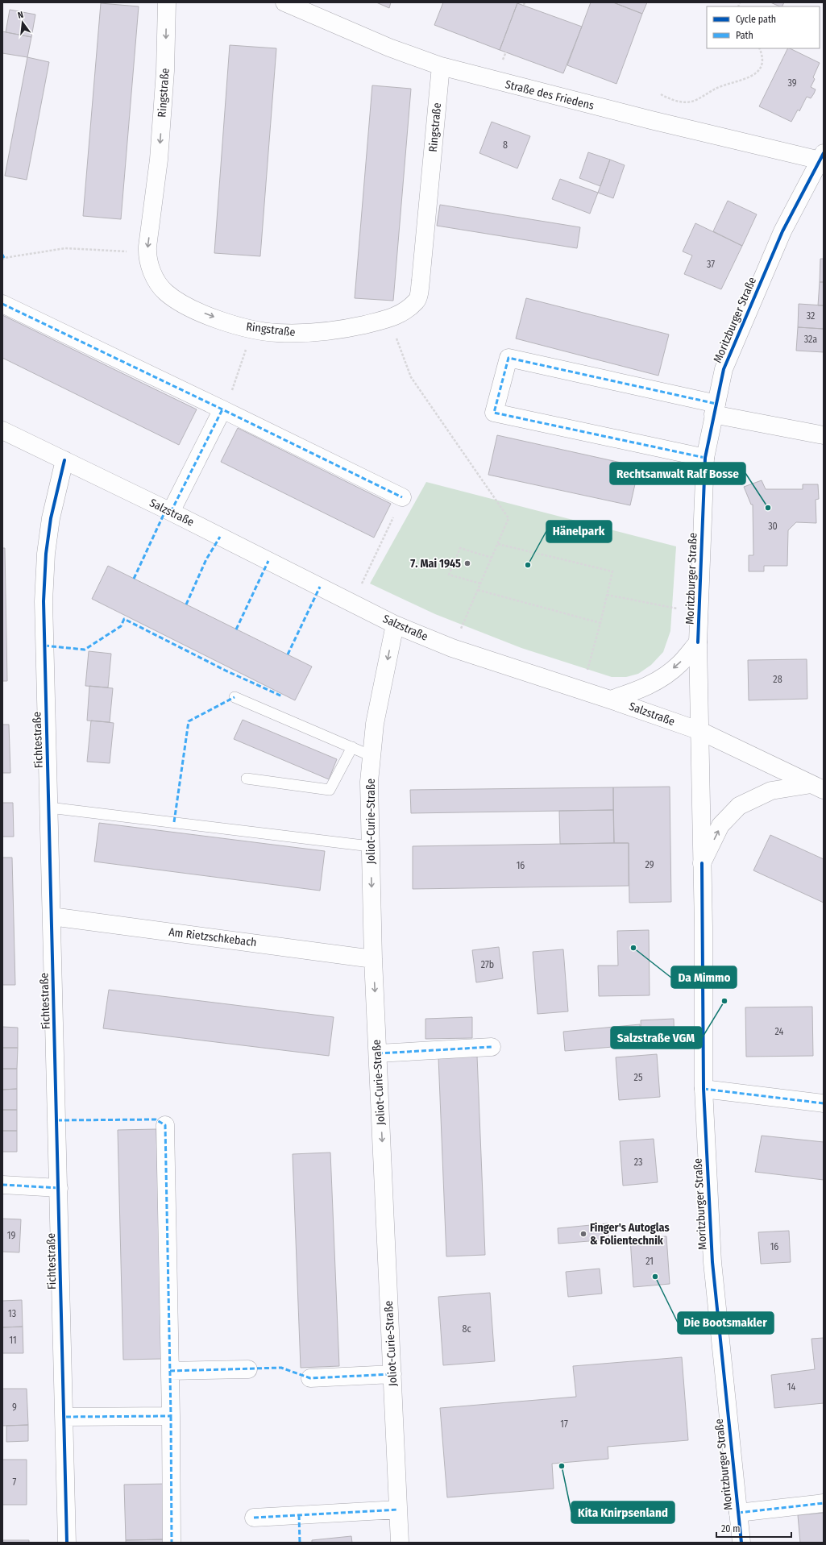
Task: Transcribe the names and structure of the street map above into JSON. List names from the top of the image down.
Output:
{
  "streets": {
    "street": [
      "Ringstraße",
      "Straße des Friedens",
      "Moritzburger Straße",
      "Salzstraße",
      "Fichtestraße",
      "Joliot-Curie-Straße",
      "Am Rietzschkebach"
    ]
  },
  "crossings": [
    ["Ringstraße", "Straße des Friedens"],
    ["Straße des Friedens", "Moritzburger Straße"],
    ["Moritzburger Straße", "Salzstraße"],
    ["Salzstraße", "Fichtestraße"],
    ["Salzstraße", "Joliot-Curie-Straße"],
    ["Fichtestraße", "Am Rietzschkebach"],
    ["Joliot-Curie-Straße", "Am Rietzschkebach"]
  ],
  "one_way": ["Ringstraße", "Joliot-Curie-Straße"],
  "places": [
    "Rechtsanwalt Ralf Bosse",
    "7. Mai 1945",
    "Hänelpark",
    "Da Mimmo",
    "Salzstraße VGM",
    "Finger's Autoglas & Folientechnik",
    "Die Bootsmakler",
    "Kita Knirpsenland"
  ],
  "house_numbers": [
    "39",
    "8",
    "37",
    "32",
    "32a",
    "30",
    "28",
    "29",
    "16",
    "27b",
    "24",
    "25",
    "23",
    "19",
    "16",
    "21",
    "13",
    "8c",
    "11",
    "14",
    "9",
    "17",
    "7"
  ],
  "legend": ["Cycle path", "Path"],
  "scale_bar": "20 m",
  "north": "top"
}
